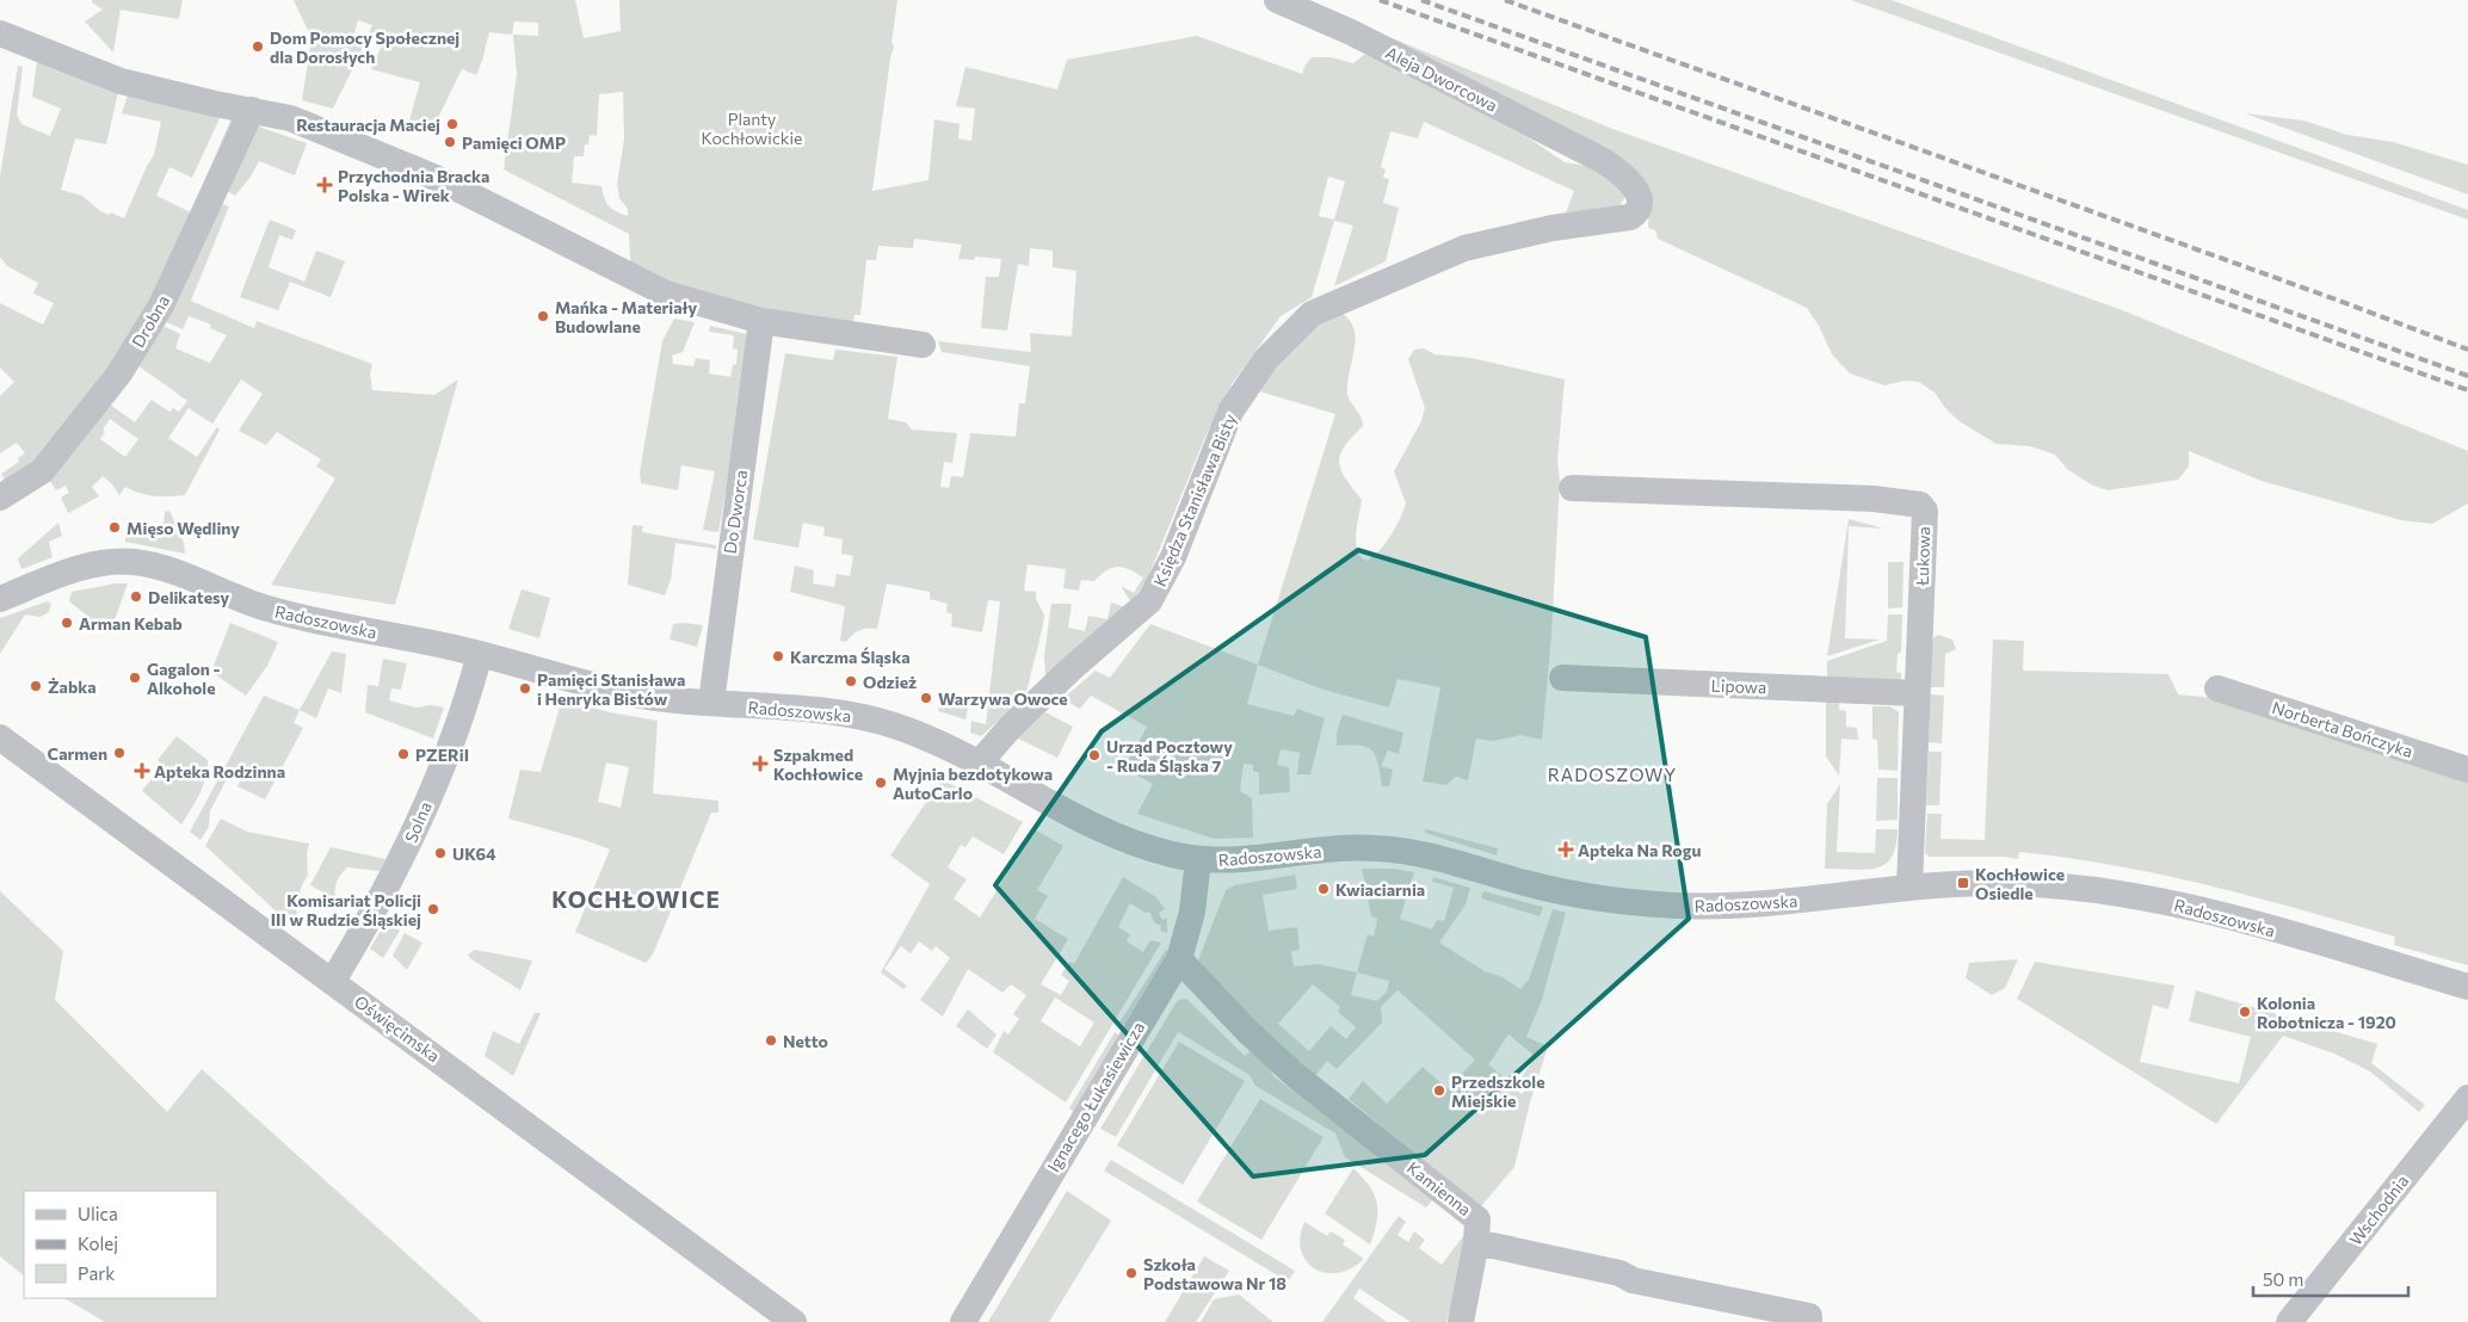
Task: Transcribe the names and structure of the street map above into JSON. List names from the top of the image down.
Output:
{
  "streets": {
    "street": [
      "Aleja Dworcowa",
      "Drobna",
      "Księdza Stanisława Bisty",
      "Do Dworca",
      "Łukowa",
      "Radoszowska",
      "Lipowa",
      "Norberta Bończyka",
      "Solna",
      "Oświęcimska",
      "Ignacego Łukasiewicza",
      "Kamienna",
      "Wschodnia"
    ]
  },
  "crossings": [
    ["Aleja Dworcowa", "Księdza Stanisława Bisty"],
    ["Księdza Stanisława Bisty", "Radoszowska"],
    ["Do Dworca", "Radoszowska"],
    ["Łukowa", "Radoszowska"],
    ["Łukowa", "Lipowa"],
    ["Radoszowska", "Solna"],
    ["Radoszowska", "Ignacego Łukasiewicza"],
    ["Solna", "Oświęcimska"],
    ["Ignacego Łukasiewicza", "Kamienna"]
  ],
  "districts": ["RADOSZOWY", "KOCHŁOWICE"],
  "parks": ["Planty Kochłowickie"],
  "places": {
    "other": [
      "Dom Pomocy Społecznej dla Dorosłych",
      "Restauracja Maciej",
      "Pamięci OMP",
      "Mańka - Materiały Budowlane",
      "Mięso Wędliny",
      "Delikatesy",
      "Arman Kebab",
      "Karczma Śląska",
      "Gagalon - Alkohole",
      "Odzież",
      "Żabka",
      "Pamięci Stanisława i Henryka Bistów",
      "Warzywa Owoce",
      "Carmen",
      "PZERiI",
      "Urząd Pocztowy - Ruda Śląska 7",
      "Myjnia bezdotykowa AutoCarlo",
      "UK64",
      "Kwiaciarnia",
      "Komisariat Policji III w Rudzie Śląskiej",
      "Kolonia Robotnicza - 1920",
      "Netto",
      "Przedszkole Miejskie",
      "Szkoła Podstawowa Nr 18"
    ],
    "health": [
      "Przychodnia Bracka Polska - Wirek",
      "Szpakmed Kochłowice",
      "Apteka Rodzinna",
      "Apteka Na Rogu"
    ],
    "transit": ["Kochłowice Osiedle"]
  },
  "legend": ["Ulica", "Kolej", "Park"],
  "scale_bar": "50 m"
}
